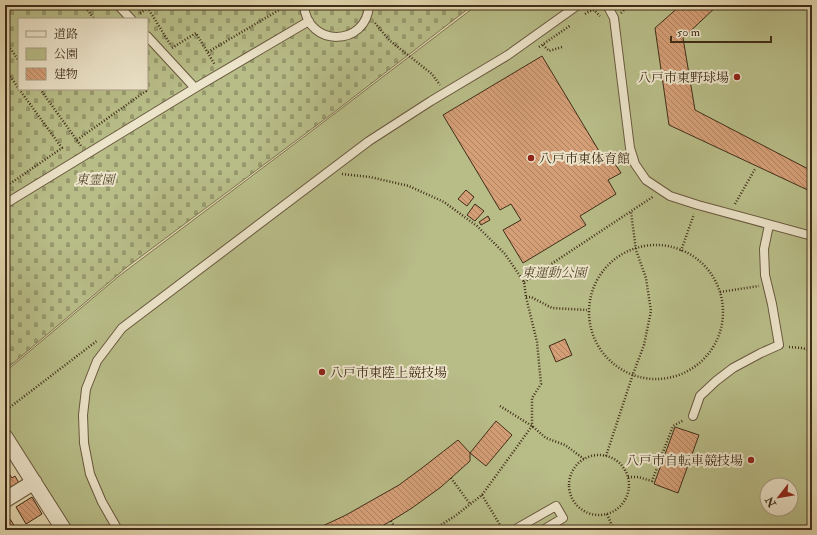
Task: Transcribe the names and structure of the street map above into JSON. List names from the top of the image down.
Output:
{
  "parks": ["東霊園", "東運動公園"],
  "places": [
    "八戸市東野球場",
    "八戸市東体育館",
    "八戸市東陸上競技場",
    "八戸市自転車競技場"
  ],
  "legend": ["道路", "公園", "建物"],
  "scale_bar": "50 m",
  "north": "bottom left"
}
